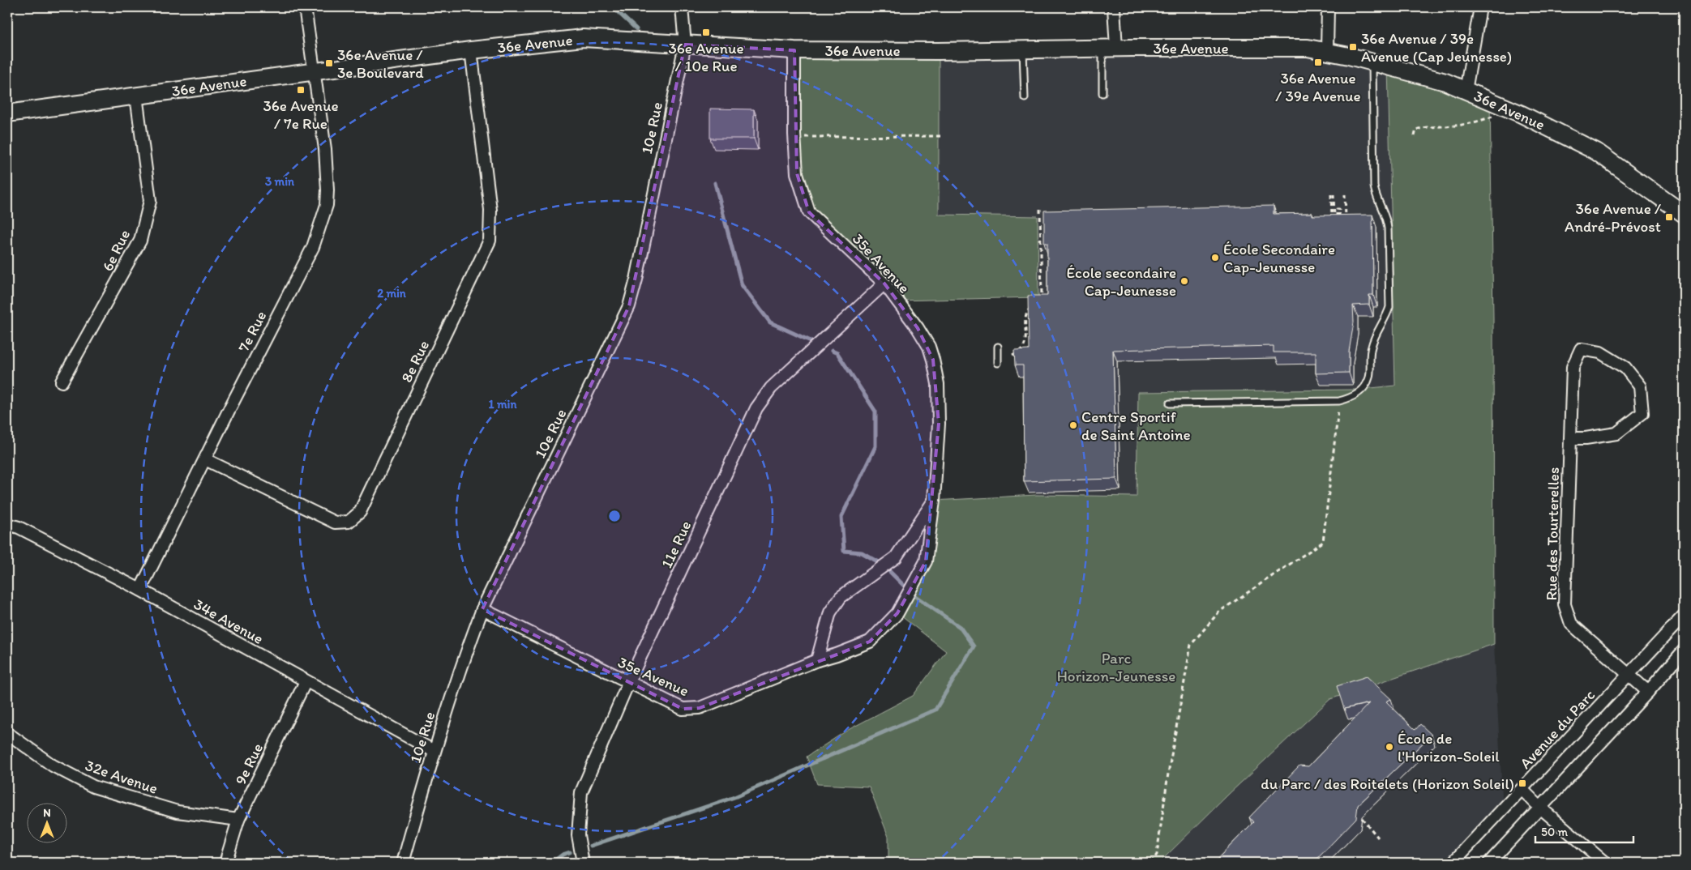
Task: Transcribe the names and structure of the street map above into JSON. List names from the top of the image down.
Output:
{
  "streets": {
    "street": [
      "36e Avenue",
      "10e Rue",
      "6e Rue",
      "35e Avenue",
      "7e Rue",
      "8e Rue",
      "Rue des Tourterelles",
      "11e Rue",
      "34e Avenue",
      "Avenue du Parc",
      "9e Rue",
      "32e Avenue"
    ]
  },
  "crossings": [
    ["36e Avenue", "10e Rue"],
    ["36e Avenue", "6e Rue"],
    ["36e Avenue", "35e Avenue"],
    ["36e Avenue", "7e Rue"],
    ["36e Avenue", "8e Rue"],
    ["10e Rue", "35e Avenue"],
    ["10e Rue", "34e Avenue"],
    ["35e Avenue", "11e Rue"],
    ["7e Rue", "8e Rue"],
    ["7e Rue", "34e Avenue"],
    ["Rue des Tourterelles", "Avenue du Parc"],
    ["34e Avenue", "9e Rue"],
    ["9e Rue", "32e Avenue"]
  ],
  "parks": ["Parc Horizon-Jeunesse"],
  "places": {
    "transit": [
      "36e Avenue / 10e Rue",
      "36e Avenue / 39e Avenue (Cap Jeunesse)",
      "36e Avenue / 39e Avenue",
      "36e Avenue / 3e Boulevard",
      "36e Avenue / 7e Rue",
      "36e Avenue / André-Prévost",
      "du Parc / des Roitelets (Horizon Soleil)"
    ],
    "other": [
      "École Secondaire Cap-Jeunesse",
      "École secondaire Cap-Jeunesse",
      "Centre Sportif de Saint Antoine",
      "École de l'Horizon-Soleil"
    ]
  },
  "scale_bar": "50 m",
  "north": "top",
  "rings": ["3 min", "2 min", "1 min"]
}
